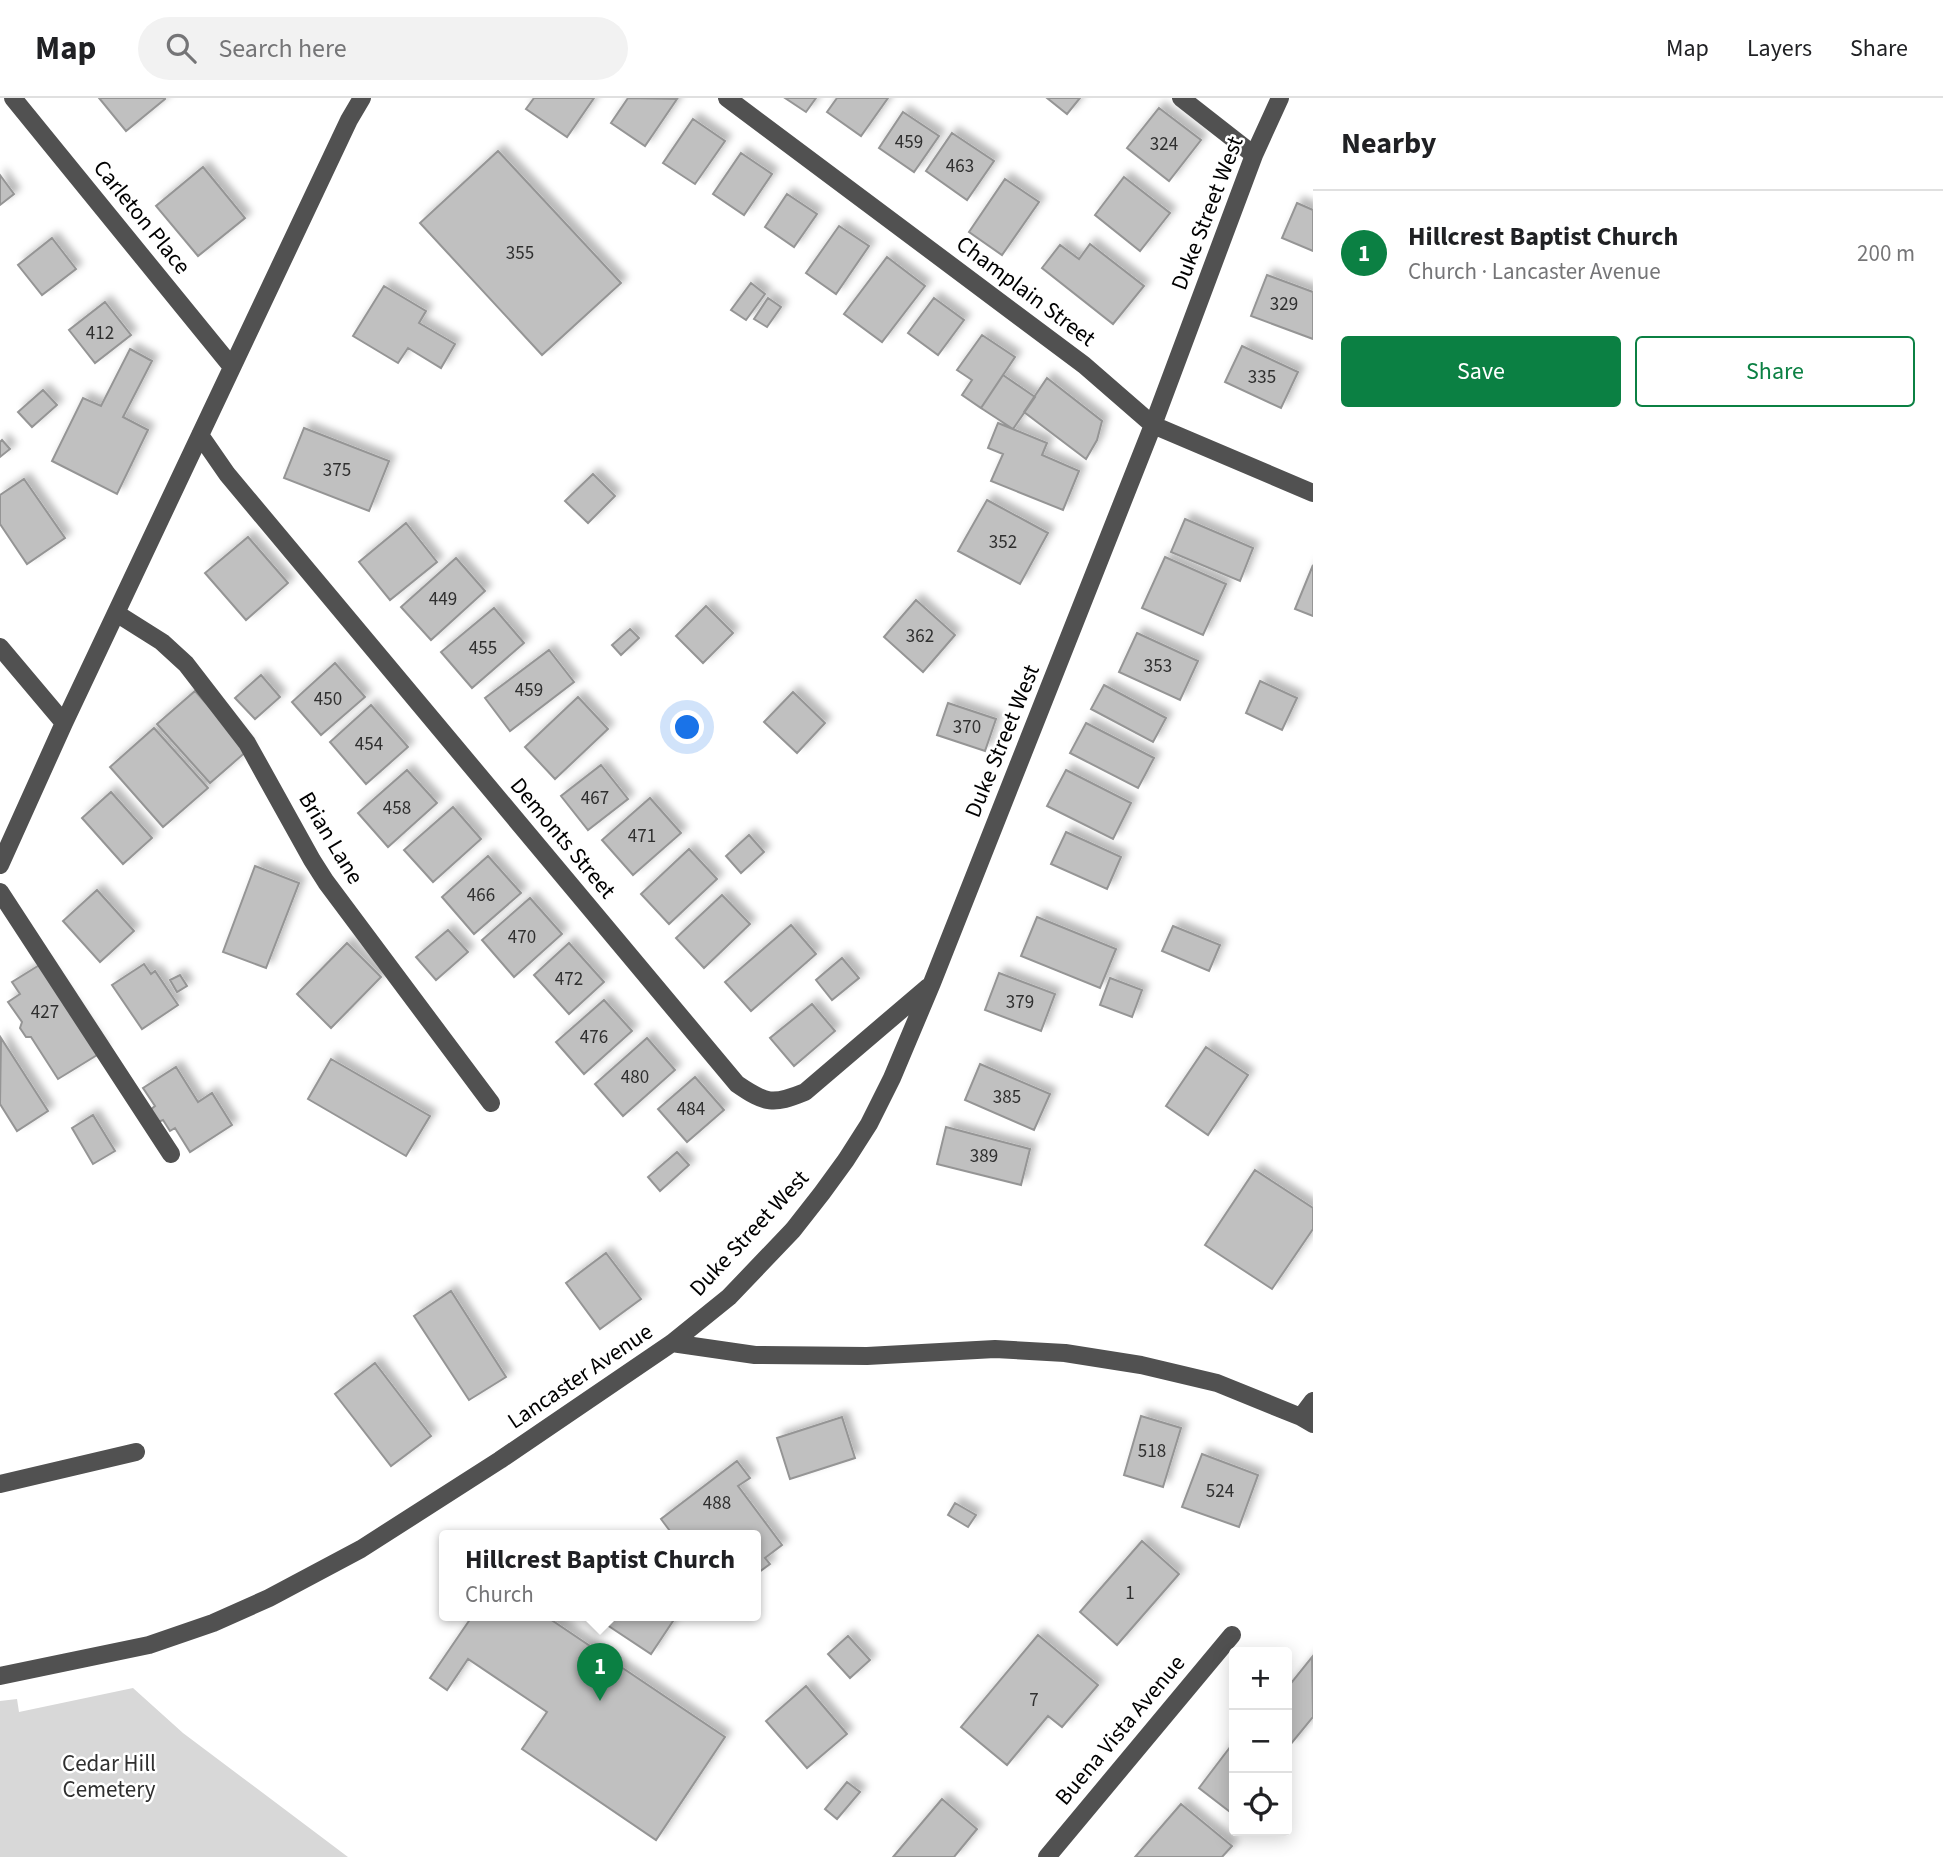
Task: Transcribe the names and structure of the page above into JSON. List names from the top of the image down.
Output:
{
  "streets": {
    "street": [
      "Duke Street West",
      "Carleton Place",
      "Champlain Street",
      "Brian Lane",
      "Demonts Street",
      "Lancaster Avenue",
      "Buena Vista Avenue"
    ]
  },
  "crossings": [
    ["Duke Street West", "Champlain Street"],
    ["Duke Street West", "Demonts Street"],
    ["Duke Street West", "Lancaster Avenue"]
  ],
  "parks": ["Cedar Hill Cemetery"],
  "house_numbers": [
    "459",
    "324",
    "463",
    "355",
    "329",
    "412",
    "335",
    "375",
    "352",
    "449",
    "362",
    "455",
    "353",
    "459",
    "450",
    "370",
    "454",
    "467",
    "458",
    "471",
    "466",
    "470",
    "472",
    "379",
    "427",
    "476",
    "480",
    "385",
    "484",
    "389",
    "518",
    "524",
    "488",
    "1",
    "7"
  ],
  "page": {
    "header": "Map",
    "search": "Search here",
    "nav": ["Map", "Layers", "Share"],
    "heading": "Nearby",
    "list": [
      {
        "mark": "1",
        "name": "Hillcrest Baptist Church",
        "note": "Church · Lancaster Avenue",
        "value": "200 m"
      }
    ],
    "buttons": ["Save", "Share"],
    "popup": ["Hillcrest Baptist Church", "Church"],
    "pins": "1",
    "map_buttons": ["+", "−"]
  }
}
